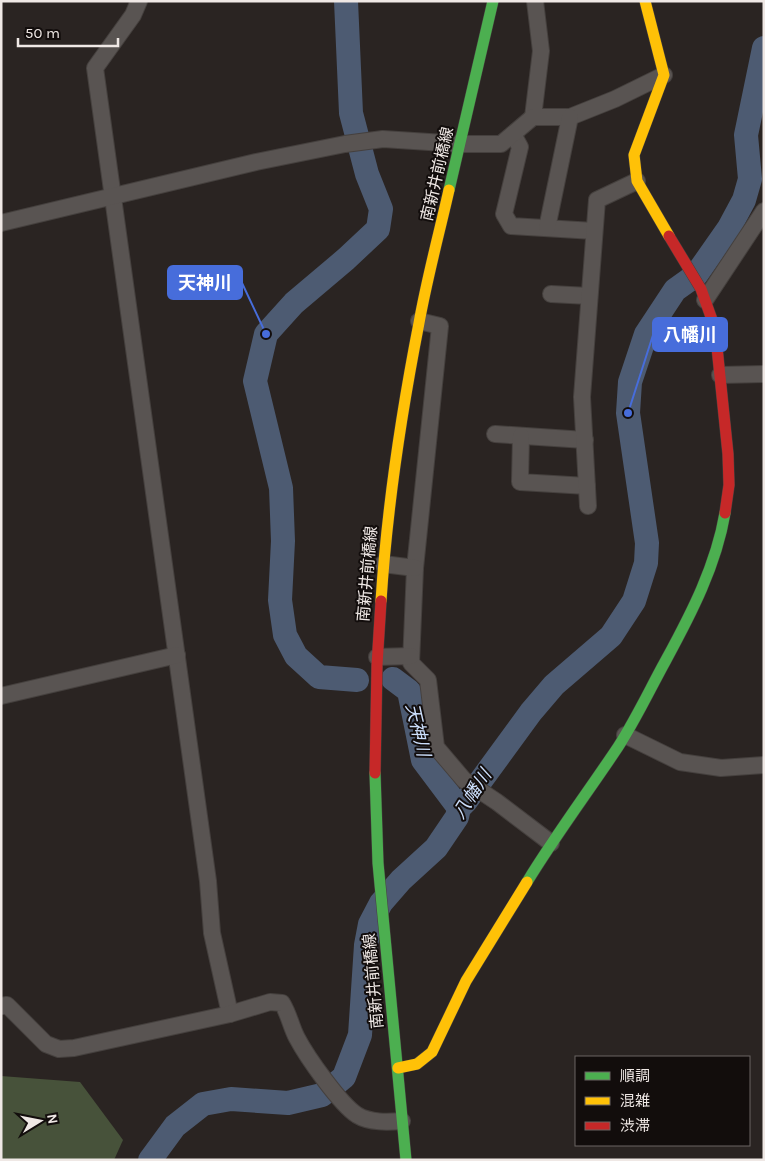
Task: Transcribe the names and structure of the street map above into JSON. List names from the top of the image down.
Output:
{
  "streets": {
    "street": ["南新井前橋線"]
  },
  "water": ["天神川", "八幡川"],
  "places": ["天神川", "八幡川"],
  "legend": ["順調", "混雑", "渋滞"],
  "scale_bar": "50 m",
  "north": "right"
}
